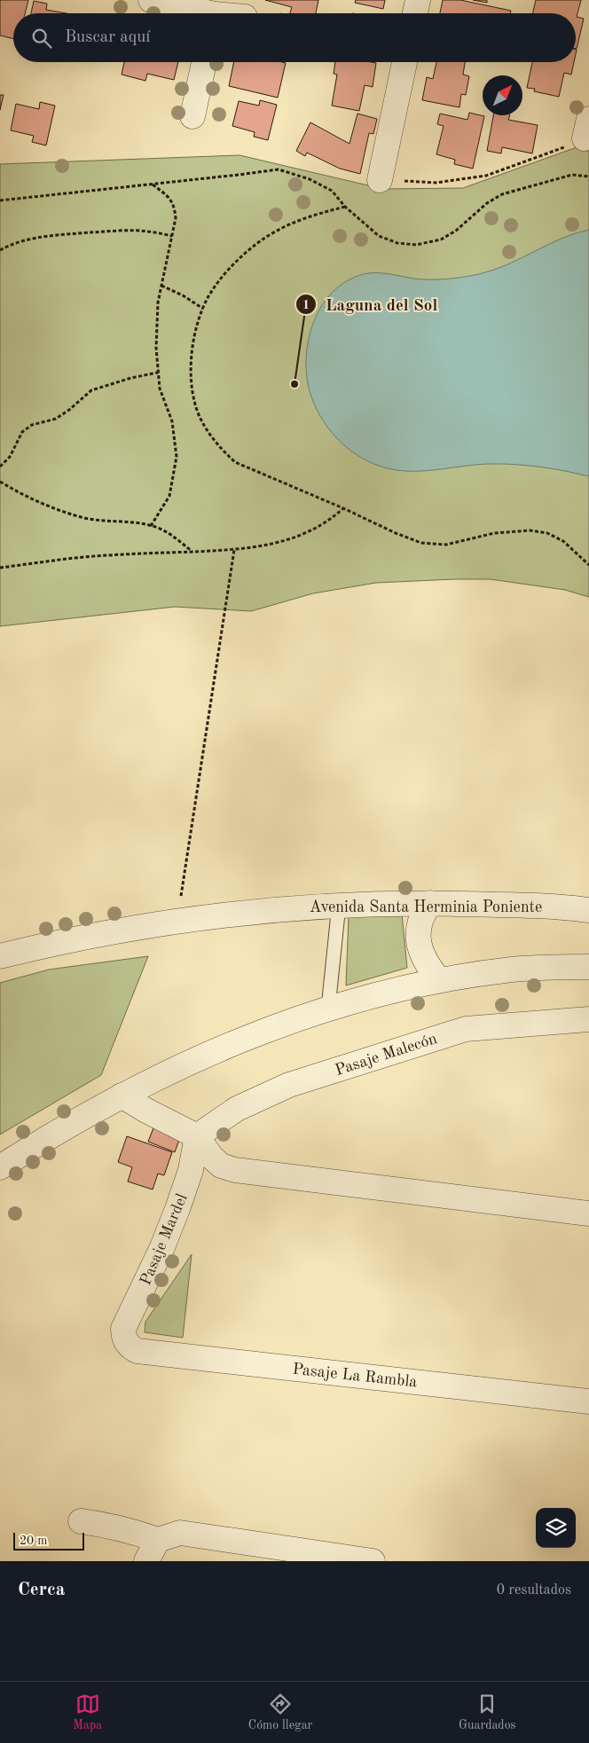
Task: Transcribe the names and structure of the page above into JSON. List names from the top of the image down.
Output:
{
  "streets": {
    "street": [
      "Avenida Santa Herminia Poniente",
      "Pasaje Malecón",
      "Pasaje Mardel",
      "Pasaje La Rambla"
    ]
  },
  "crossings": [
    ["Pasaje Malecón", "Pasaje Mardel"],
    ["Pasaje Mardel", "Pasaje La Rambla"]
  ],
  "places": ["Laguna del Sol"],
  "scale_bar": "20 m",
  "north": "top right",
  "page": {
    "search": "Buscar aquí",
    "scale": "20 m",
    "heading": ["Cerca", "0 resultados"],
    "nav": ["Mapa", "Cómo llegar", "Guardados"]
  }
}
